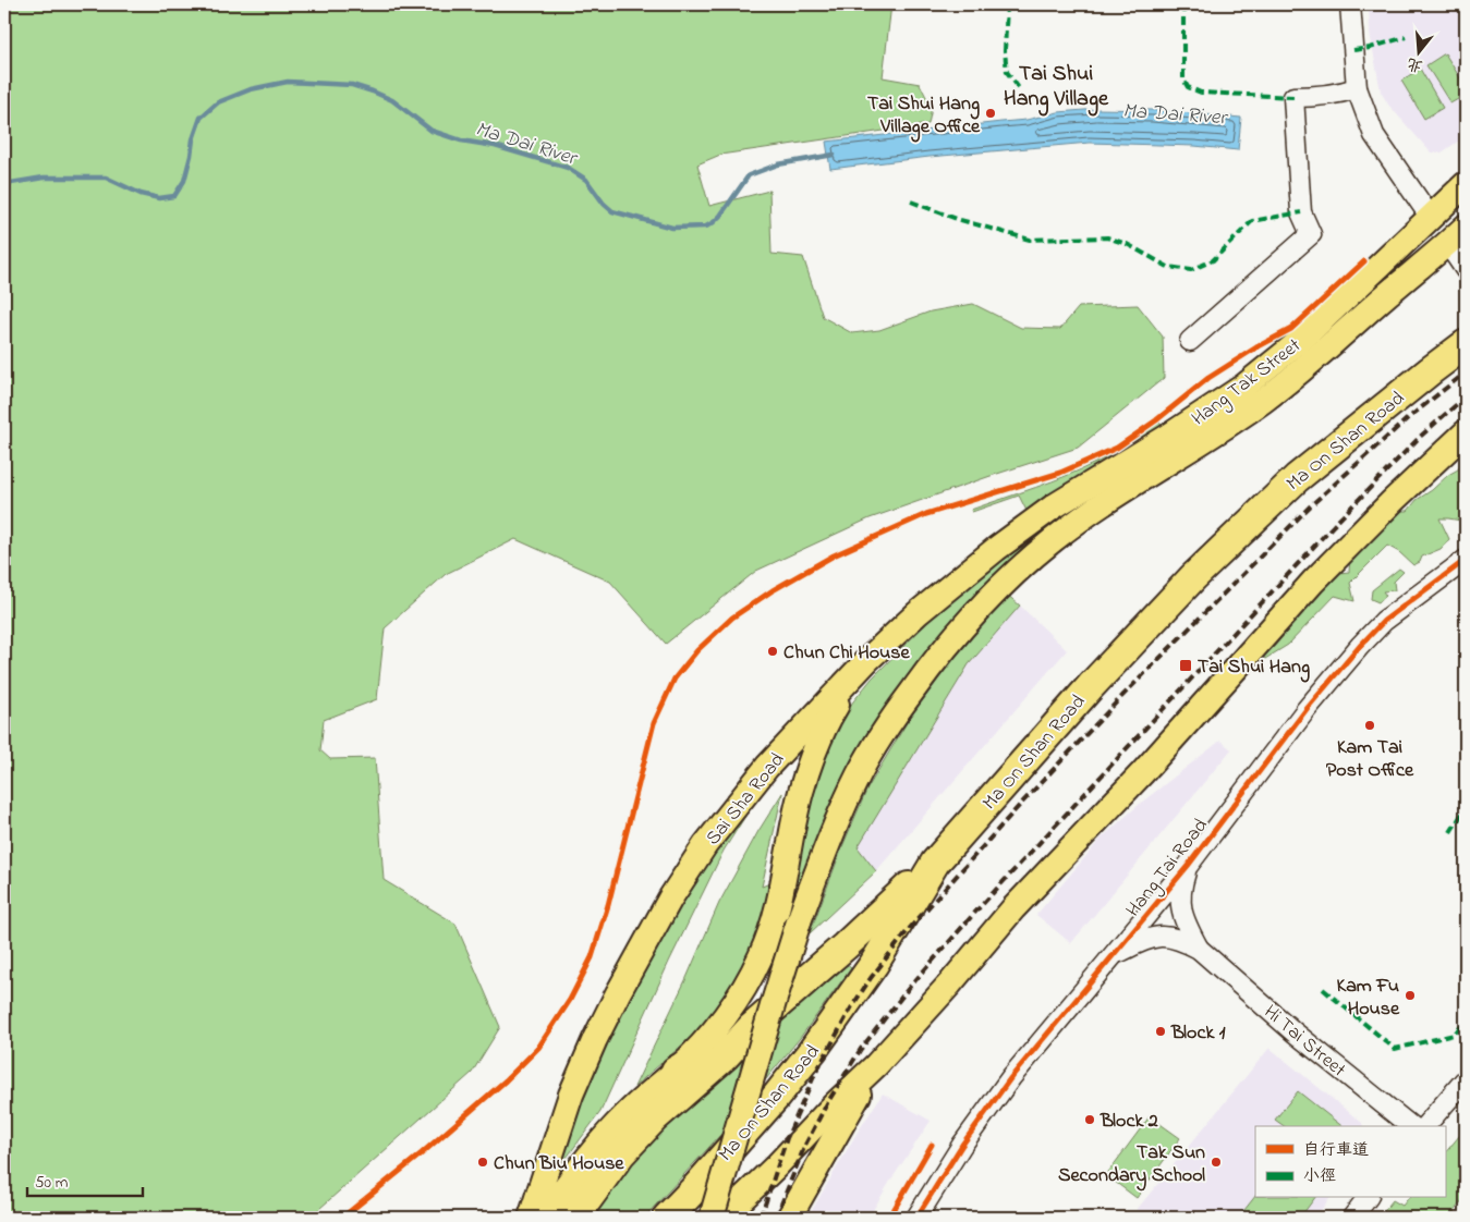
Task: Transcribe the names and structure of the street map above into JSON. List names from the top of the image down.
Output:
{
  "streets": {
    "highway": ["Ma On Shan Road"],
    "main road": ["Hang Tak Street", "Sai Sha Road"],
    "street": ["Hang Tai Road", "Hi Tai Street"]
  },
  "crossings": [
    ["Hang Tak Street", "Sai Sha Road"],
    ["Hang Tai Road", "Hi Tai Street"]
  ],
  "districts": ["Tai Shui Hang Village"],
  "water": ["Ma Dai River"],
  "places": {
    "other": [
      "Tai Shui Hang Village Office",
      "Chun Chi House",
      "Kam Tai Post Office",
      "Kam Fu House",
      "Block 1",
      "Block 2",
      "Chun Biu House",
      "Tak Sun Secondary School"
    ],
    "transit": ["Tai Shui Hang"]
  },
  "legend": ["自行車道", "小徑"],
  "scale_bar": "50 m",
  "north": "bottom"
}
